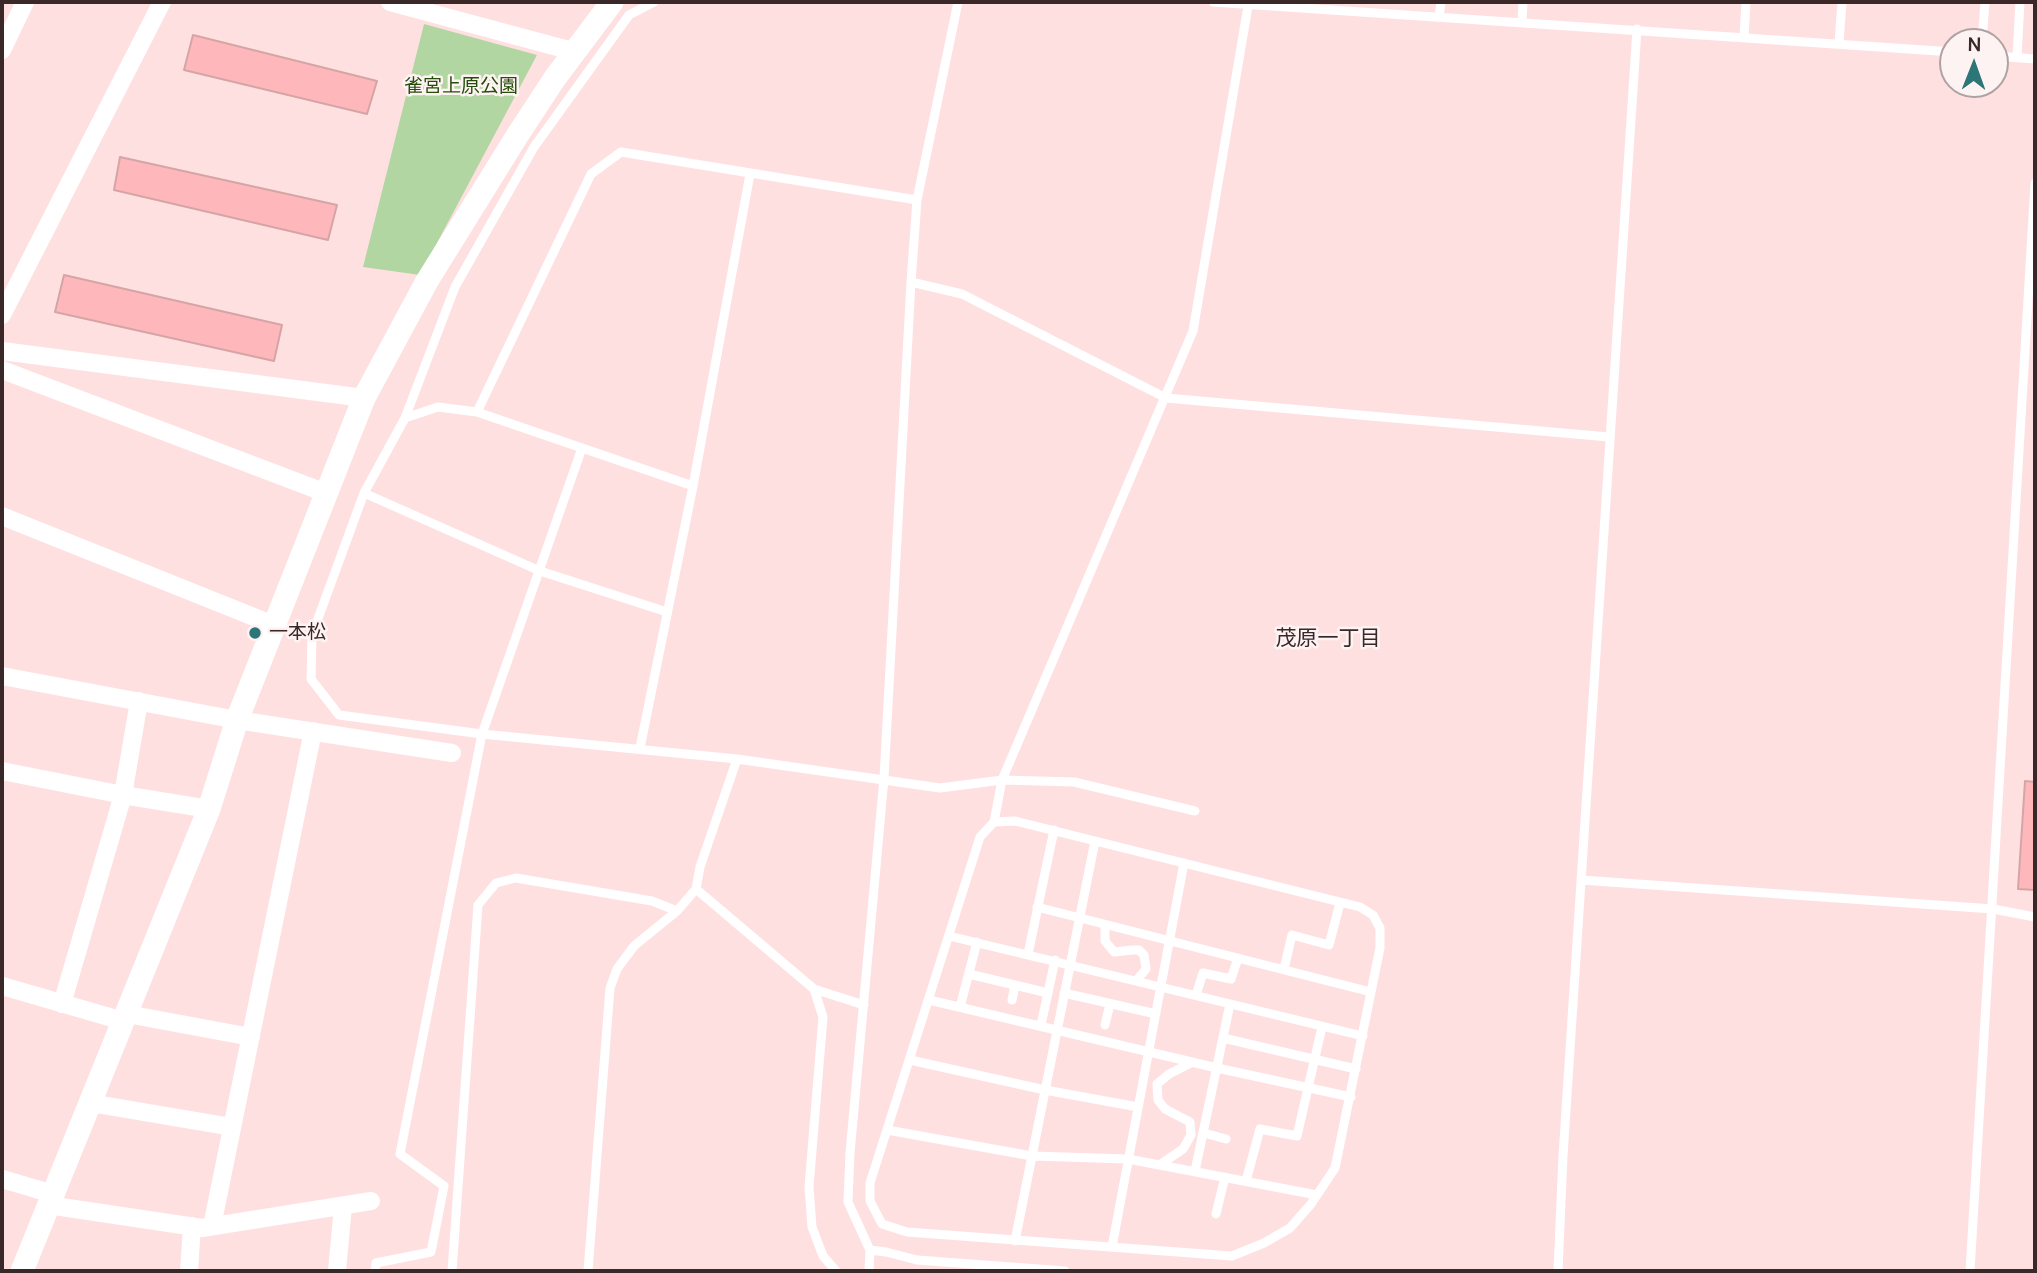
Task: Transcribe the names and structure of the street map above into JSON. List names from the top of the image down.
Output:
{
  "districts": ["茂原一丁目"],
  "parks": ["雀宮上原公園"],
  "places": ["一本松"],
  "north": "top"
}
